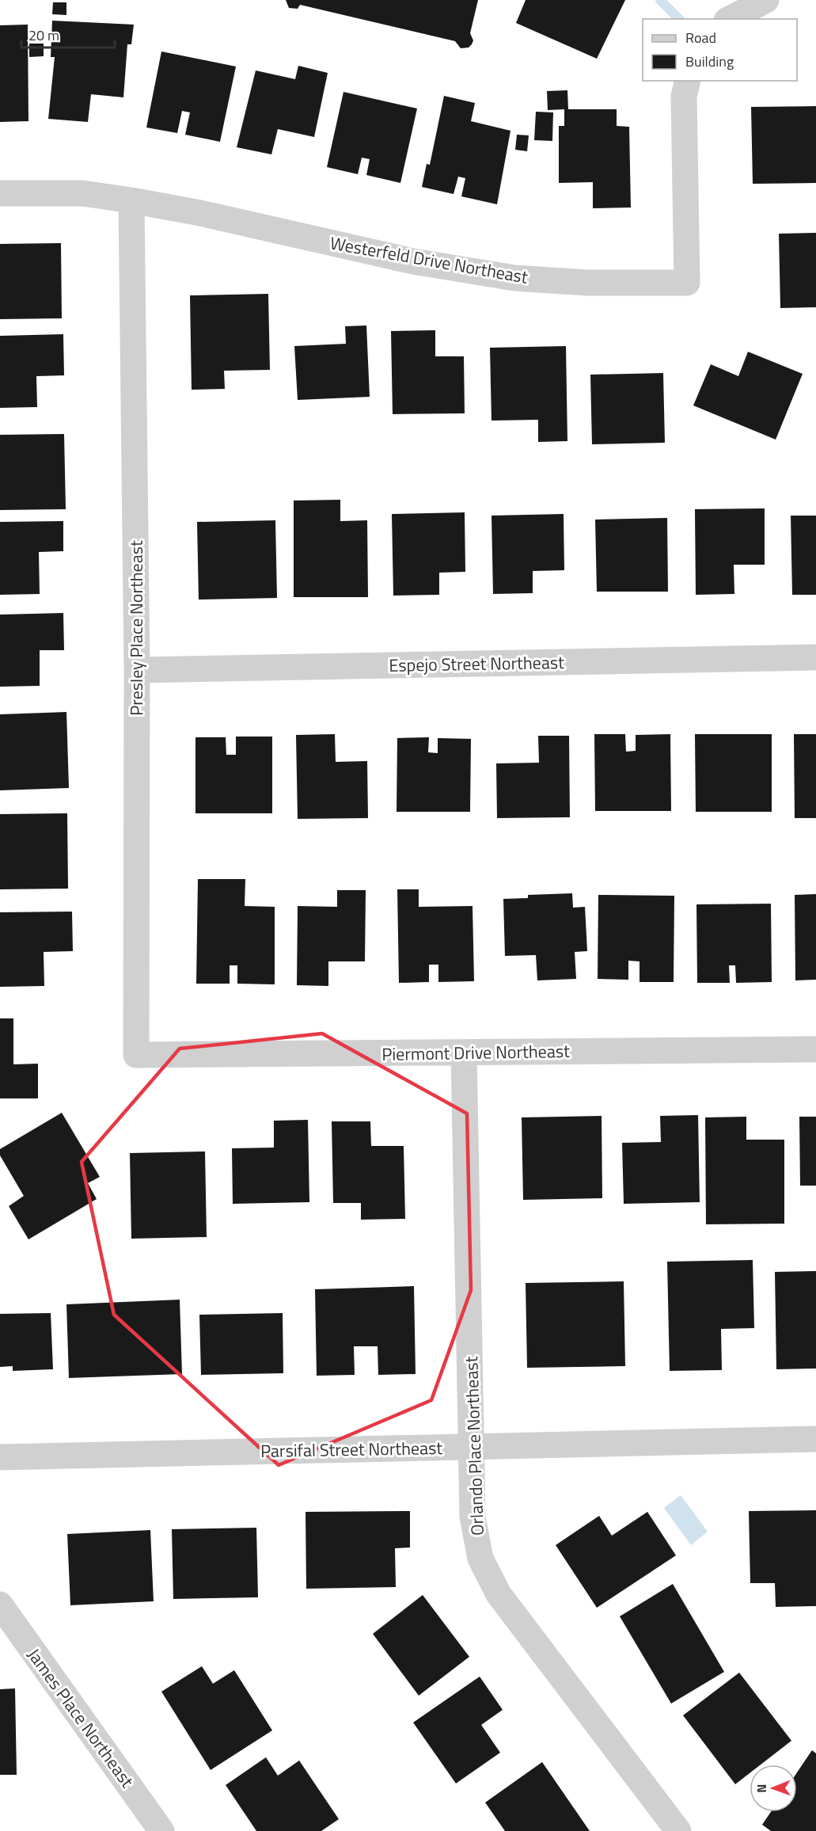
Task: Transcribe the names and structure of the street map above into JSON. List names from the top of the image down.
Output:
{
  "streets": {
    "street": [
      "Westerfeld Drive Northeast",
      "Presley Place Northeast",
      "Espejo Street Northeast",
      "Piermont Drive Northeast",
      "Orlando Place Northeast",
      "Parsifal Street Northeast",
      "James Place Northeast"
    ]
  },
  "crossings": [
    ["Westerfeld Drive Northeast", "Presley Place Northeast"],
    ["Presley Place Northeast", "Espejo Street Northeast"],
    ["Presley Place Northeast", "Piermont Drive Northeast"],
    ["Piermont Drive Northeast", "Orlando Place Northeast"],
    ["Orlando Place Northeast", "Parsifal Street Northeast"]
  ],
  "legend": ["Road", "Building"],
  "scale_bar": "20 m",
  "north": "left"
}
